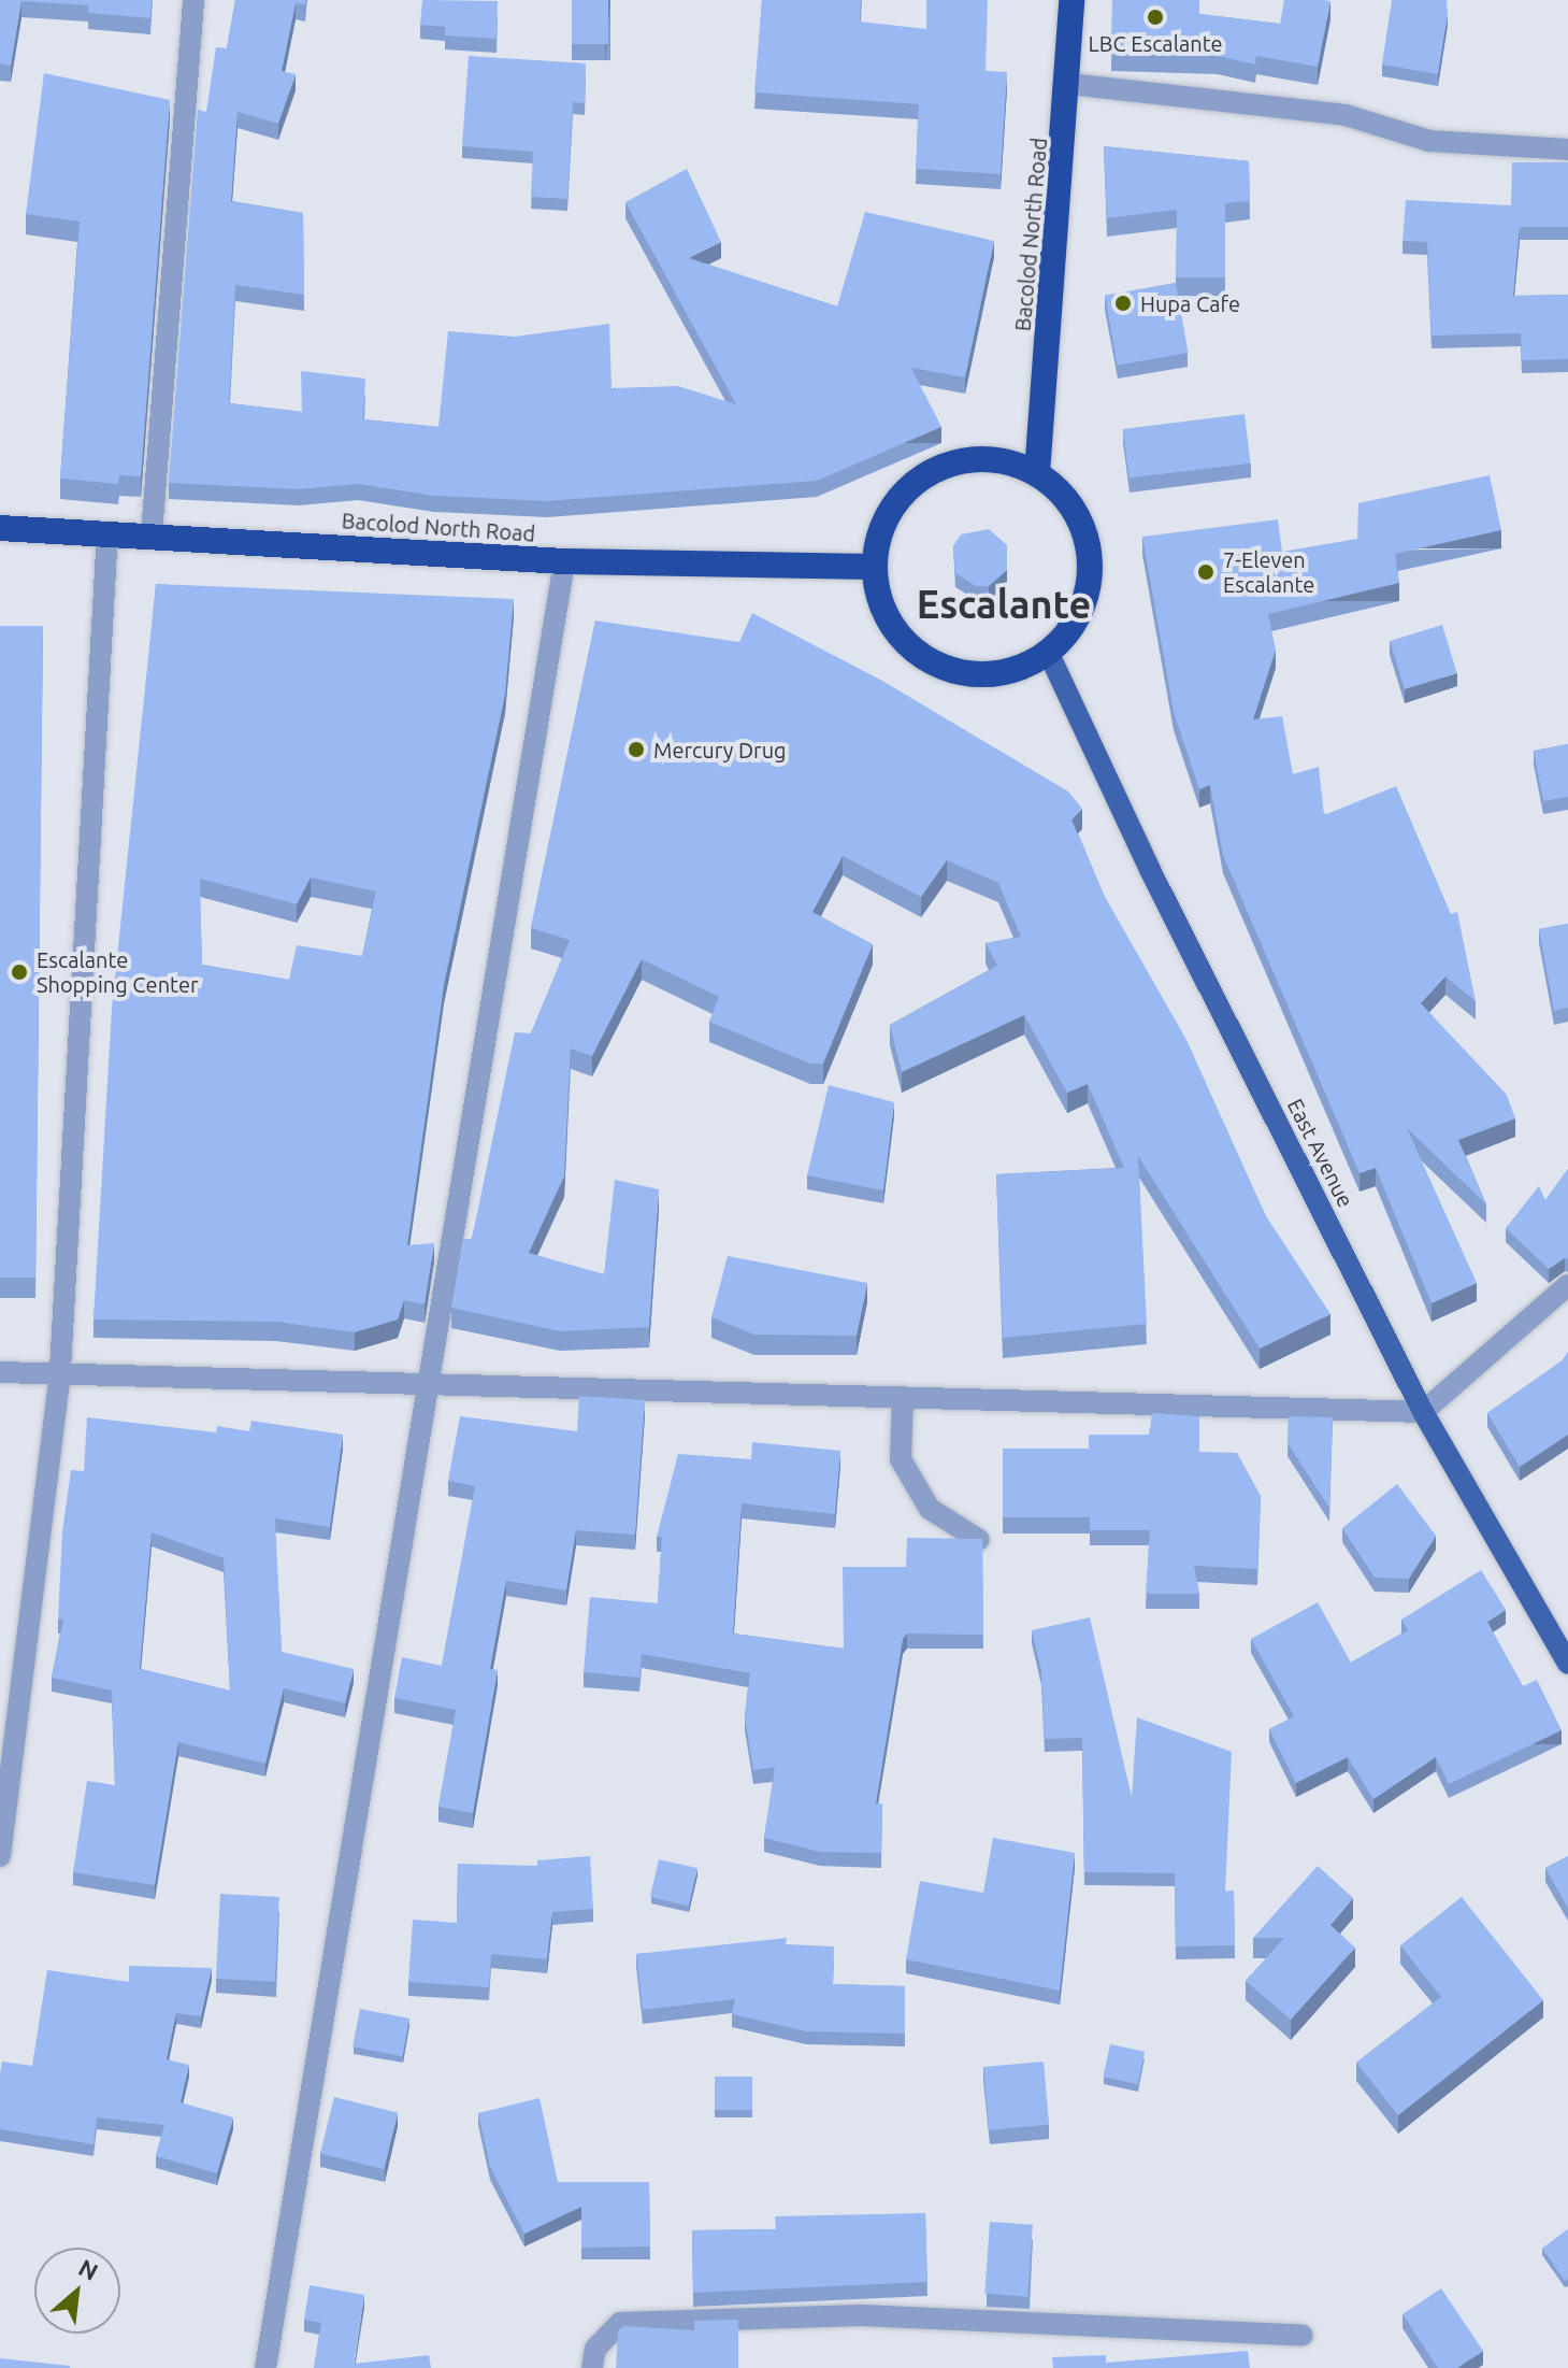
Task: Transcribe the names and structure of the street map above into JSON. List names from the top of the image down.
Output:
{
  "streets": {
    "highway": ["Bacolod North Road"],
    "main road": ["East Avenue"]
  },
  "crossings": [
    ["Bacolod North Road", "East Avenue"]
  ],
  "districts": ["Escalante"],
  "places": [
    "LBC Escalante",
    "Hupa Cafe",
    "7-Eleven Escalante",
    "Mercury Drug",
    "Escalante Shopping Center"
  ],
  "north": "top right"
}
